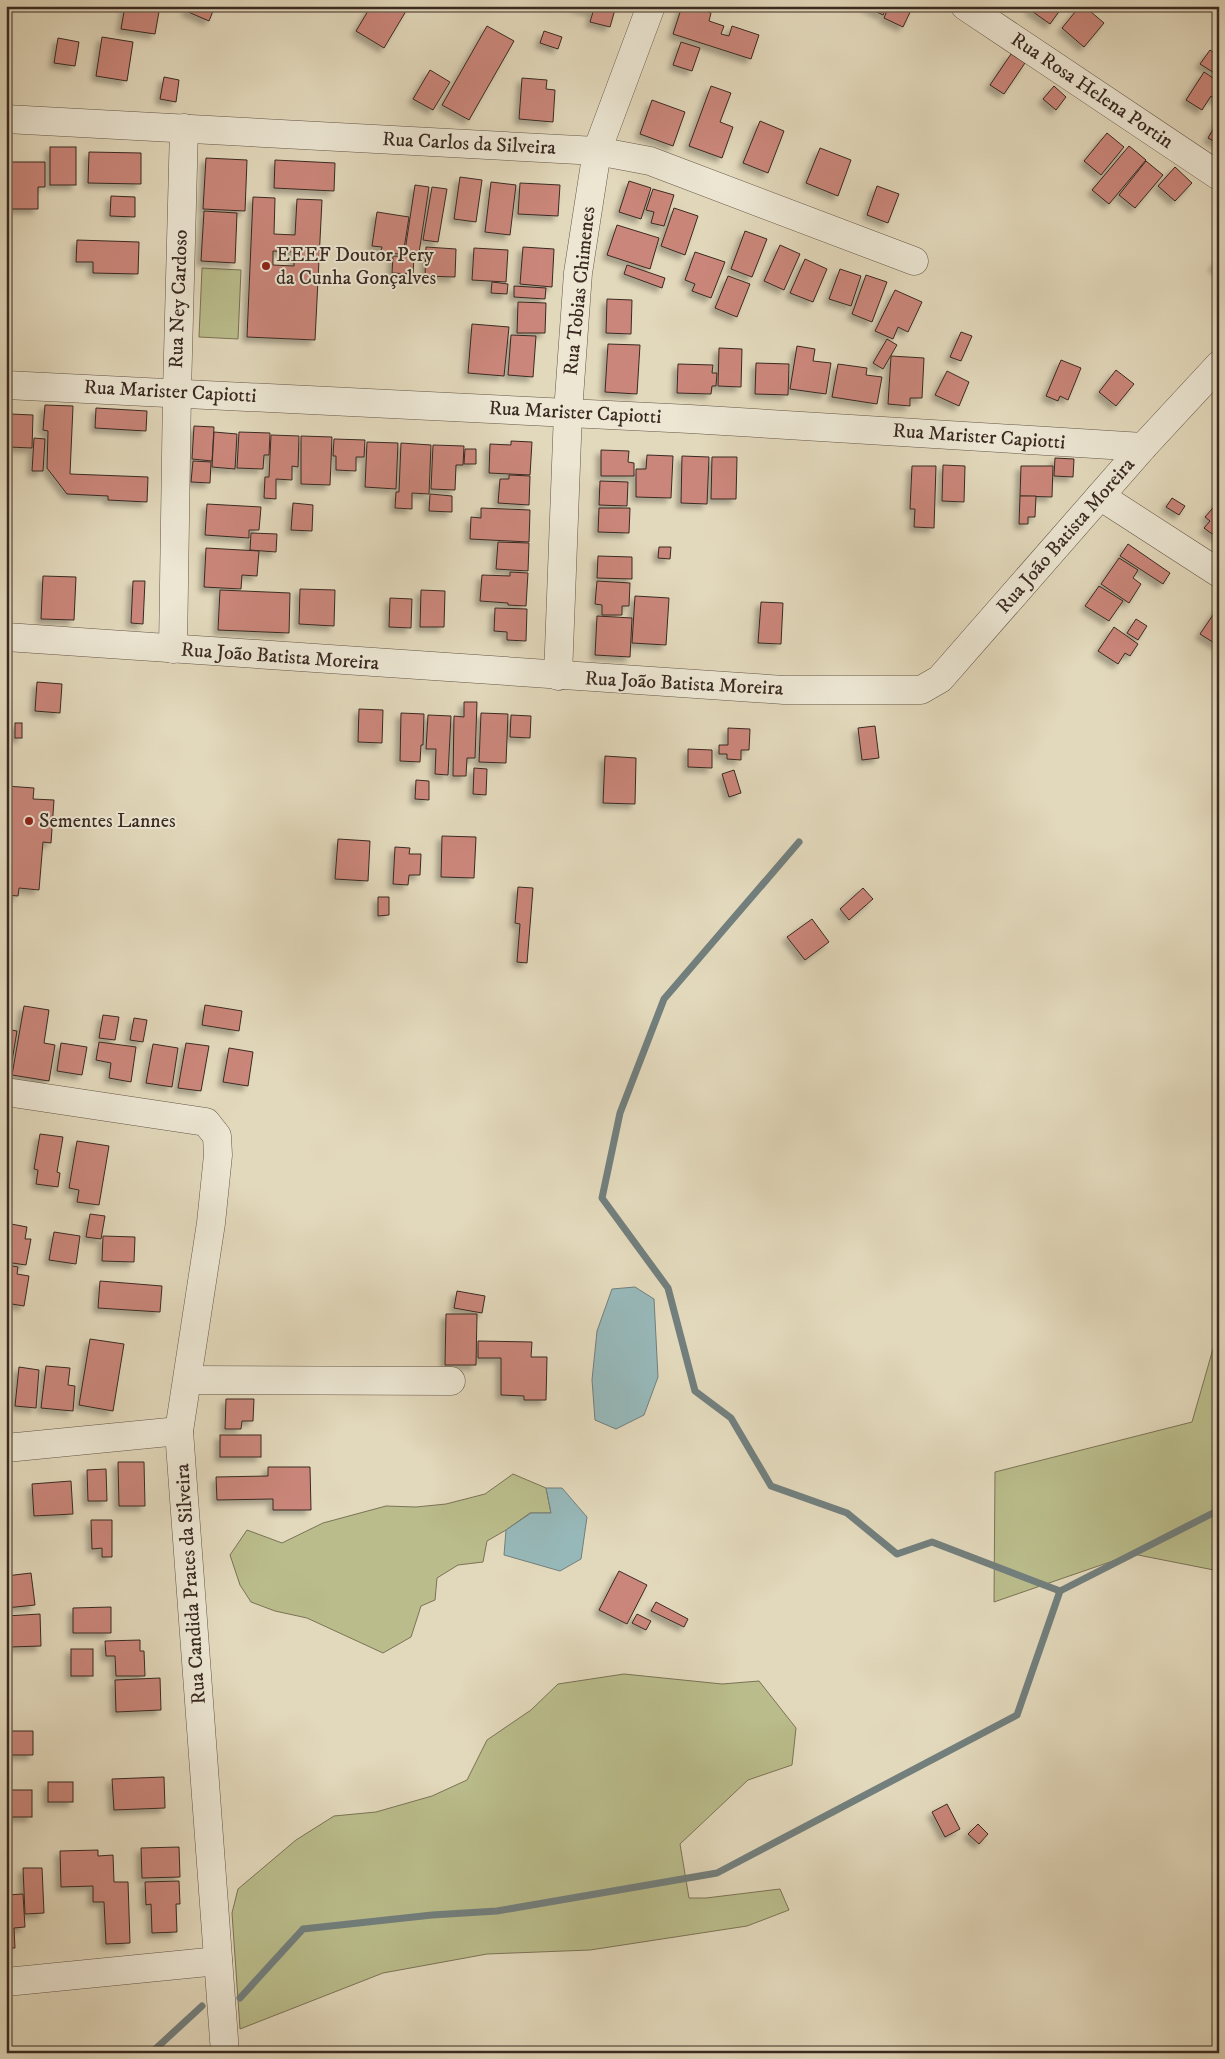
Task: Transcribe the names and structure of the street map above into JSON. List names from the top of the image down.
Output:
{
  "streets": {
    "street": [
      "Rua Rosa Helena Portin",
      "Rua Carlos da Silveira",
      "Rua Tobias Chimenes",
      "Rua Ney Cardoso",
      "Rua Marister Capiotti",
      "Rua João Batista Moreira",
      "Rua Candida Prates da Silveira"
    ]
  },
  "crossings": [
    ["Rua Carlos da Silveira", "Rua Tobias Chimenes"],
    ["Rua Carlos da Silveira", "Rua Ney Cardoso"],
    ["Rua Tobias Chimenes", "Rua Marister Capiotti"],
    ["Rua Tobias Chimenes", "Rua João Batista Moreira"],
    ["Rua Ney Cardoso", "Rua Marister Capiotti"],
    ["Rua Ney Cardoso", "Rua João Batista Moreira"],
    ["Rua Marister Capiotti", "Rua João Batista Moreira"]
  ],
  "places": ["EEEF Doutor Pery da Cunha Gonçalves", "Sementes Lannes"]
}
